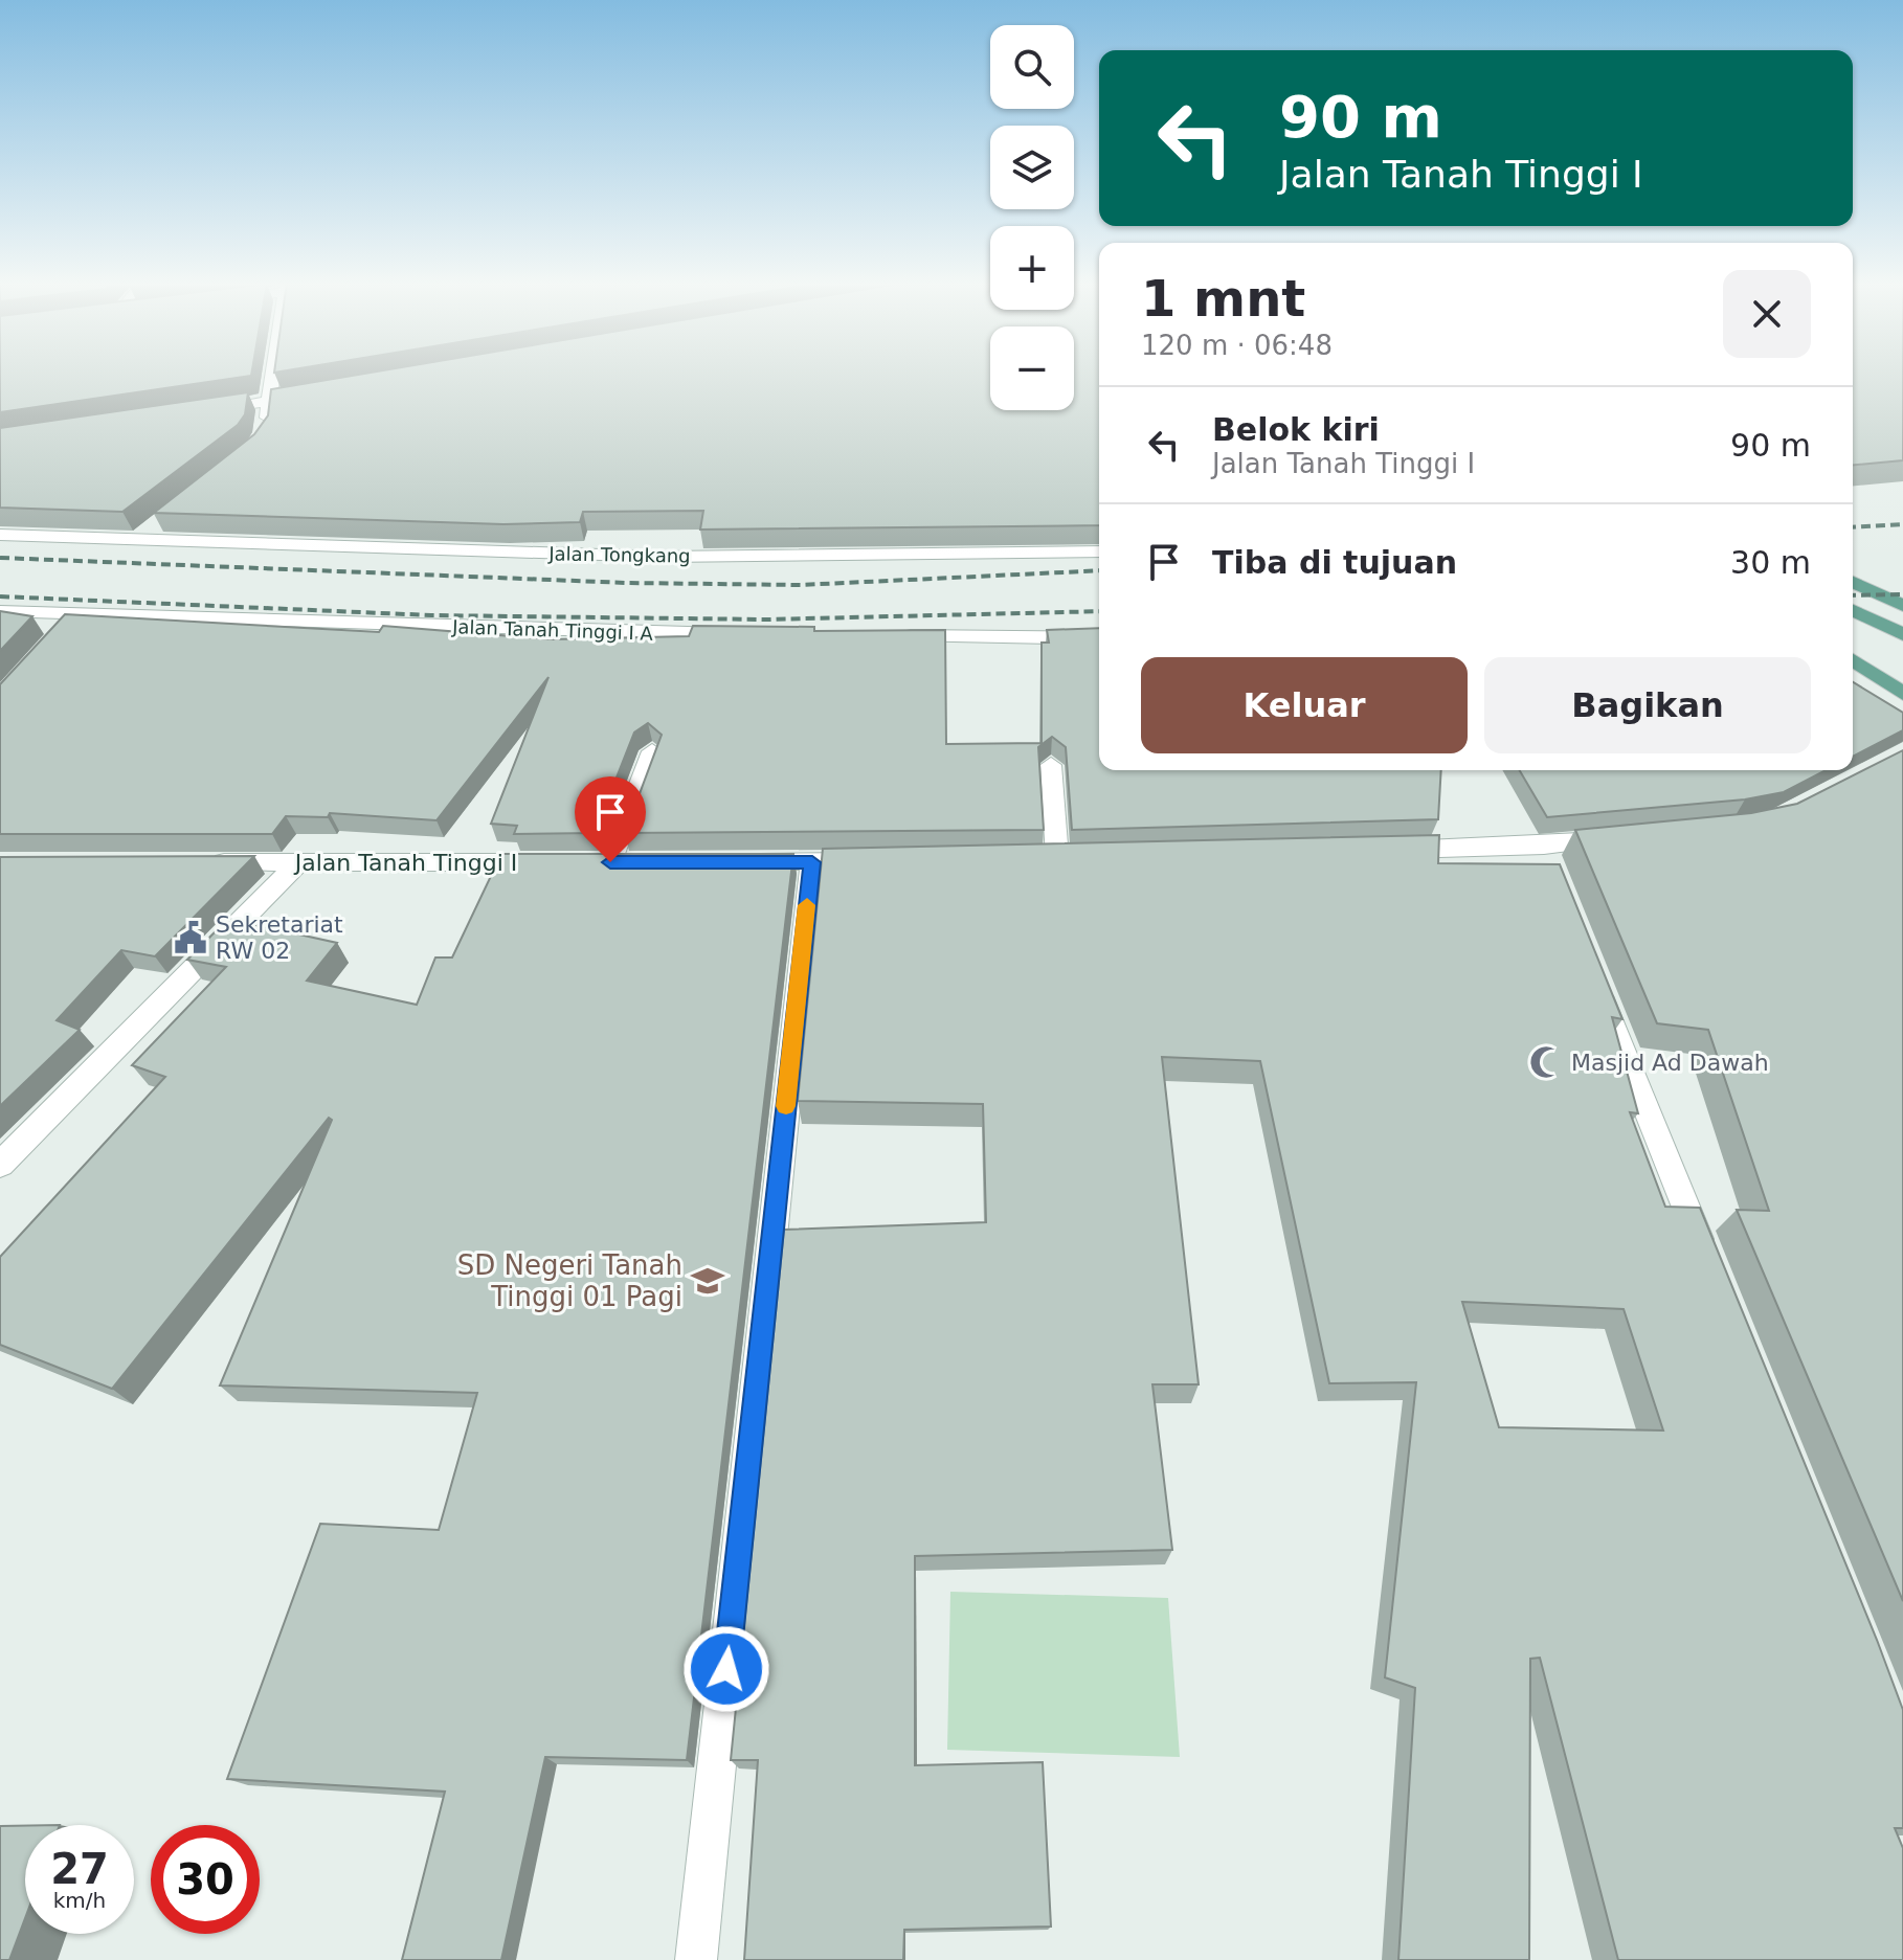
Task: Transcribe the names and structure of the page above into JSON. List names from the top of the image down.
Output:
{
  "streets": {
    "street": ["Jalan Tongkang", "Jalan Tanah Tinggi I A", "Jalan Tanah Tinggi I"]
  },
  "places": {
    "public building": ["Sekretariat RW 02"],
    "mosque": ["Masjid Ad Dawah"],
    "school or university": ["SD Negeri Tanah Tinggi 01 Pagi"]
  },
  "page": {
    "map_buttons": ["+", "−"],
    "turn": ["90 m", "Jalan Tanah Tinggi I"],
    "heading": ["1 mnt", "120 m · 06:48"],
    "list": [
      {
        "name": "Belok kiri",
        "note": "Jalan Tanah Tinggi I",
        "value": "90 m"
      },
      {
        "name": "Tiba di tujuan",
        "value": "30 m"
      }
    ],
    "buttons": ["Keluar", "Bagikan"],
    "speed": "27 km/h",
    "limit": "30"
  }
}
